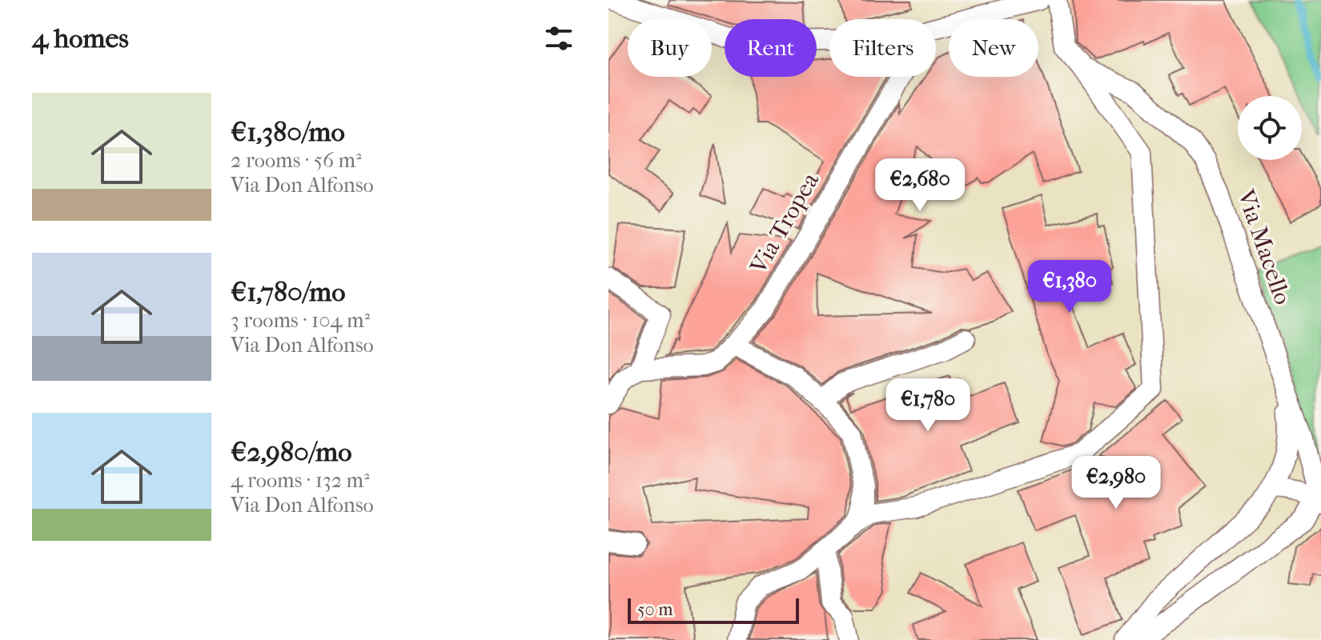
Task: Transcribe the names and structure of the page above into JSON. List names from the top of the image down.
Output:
{
  "streets": {
    "street": ["Via Tropea", "Via Macello"]
  },
  "scale_bar": "50 m",
  "page": {
    "heading": "4 homes",
    "chip": [
      "Buy",
      "Rent",
      "Filters",
      "New"
    ],
    "list": [
      {
        "name": "€1,380/mo",
        "note": "2 rooms · 56 m² · Via Don Alfonso"
      },
      {
        "name": "€1,780/mo",
        "note": "3 rooms · 104 m² · Via Don Alfonso"
      },
      {
        "name": "€2,980/mo",
        "note": "4 rooms · 132 m² · Via Don Alfonso"
      }
    ],
    "price": [
      "€2,680",
      "€1,380",
      "€1,780",
      "€2,980"
    ],
    "scale": "50 m"
  }
}
